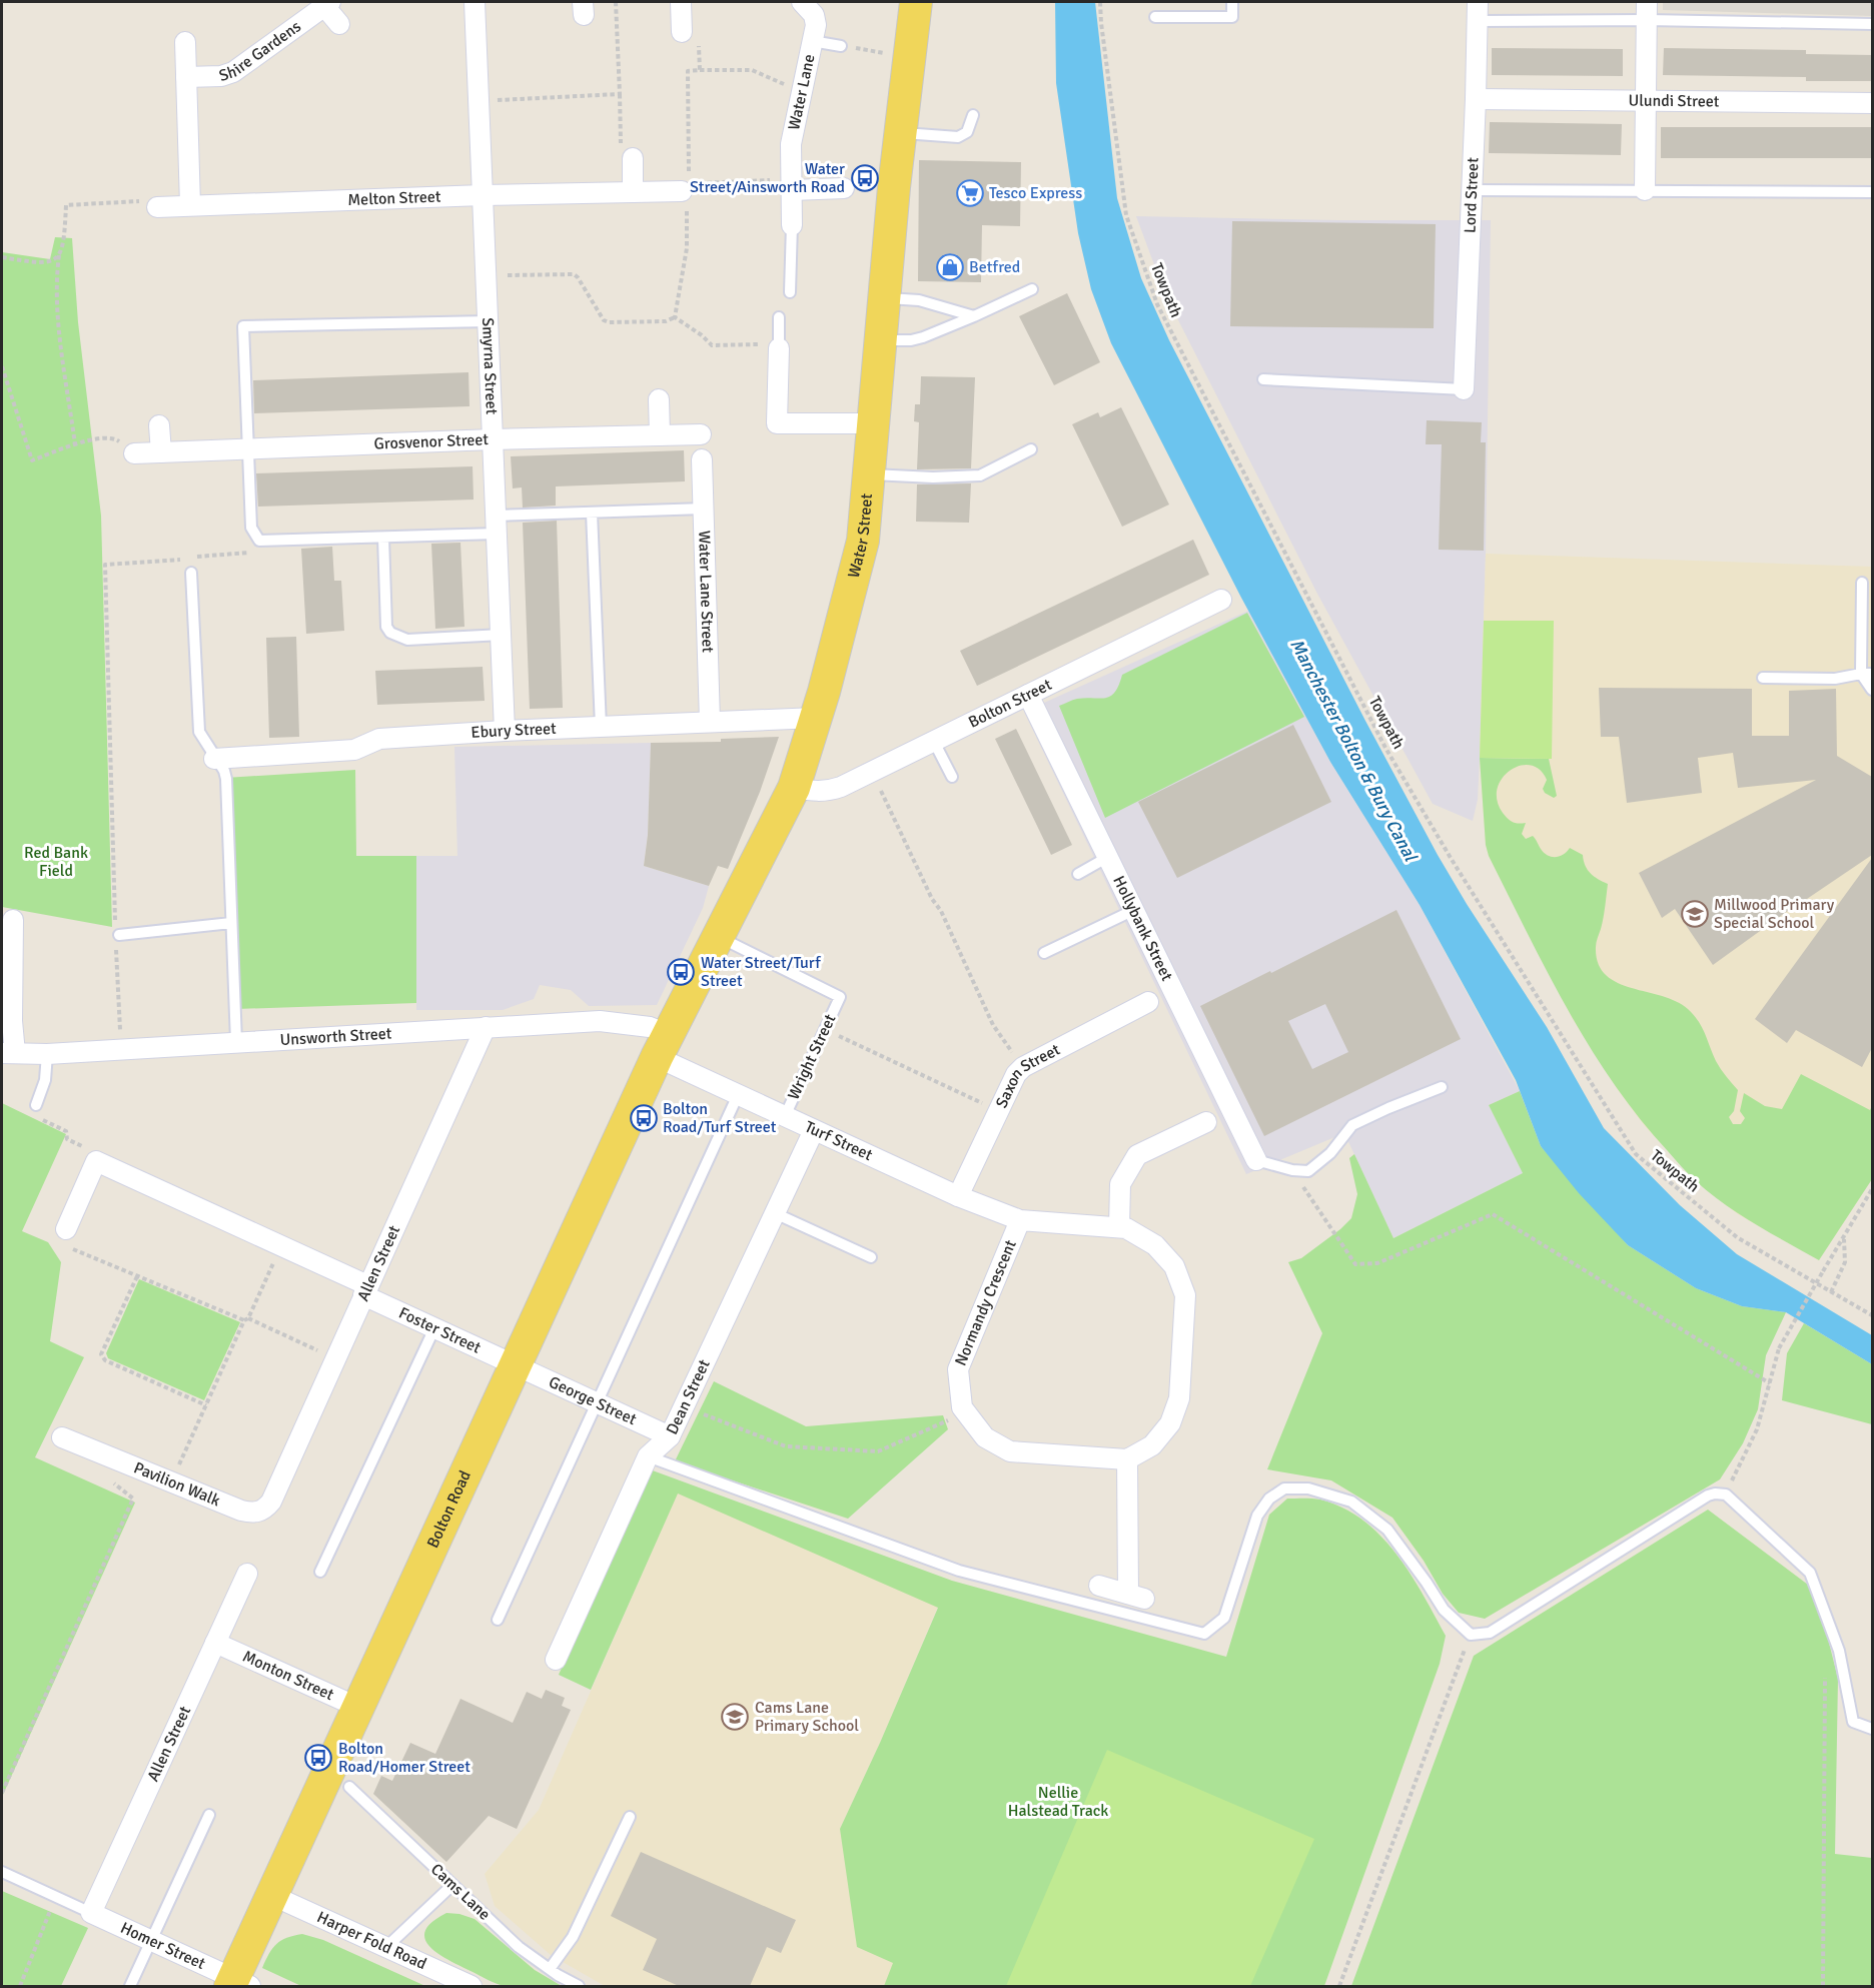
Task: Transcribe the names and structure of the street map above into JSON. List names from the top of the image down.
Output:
{
  "streets": {
    "main road": ["Water Street", "Bolton Road"],
    "street": [
      "Shire Gardens",
      "Water Lane",
      "Ulundi Street",
      "Lord Street",
      "Melton Street",
      "Smyrna Street",
      "Grosvenor Street",
      "Water Lane Street",
      "Bolton Street",
      "Ebury Street",
      "Hollybank Street",
      "Unsworth Street",
      "Saxon Street",
      "Turf Street",
      "Allen Street",
      "Normandy Crescent",
      "Foster Street",
      "Dean Street",
      "George Street",
      "Pavilion Walk",
      "Monton Street",
      "Harper Fold Road",
      "Homer Street"
    ],
    "lane": ["Wright Street", "Cams Lane"],
    "path": ["Towpath"]
  },
  "crossings": [
    ["Ulundi Street", "Lord Street"],
    ["Melton Street", "Smyrna Street"],
    ["Smyrna Street", "Grosvenor Street"],
    ["Smyrna Street", "Ebury Street"],
    ["Water Street", "Bolton Street"],
    ["Water Street", "Ebury Street"],
    ["Water Street", "Unsworth Street"],
    ["Water Street", "Wright Street"],
    ["Water Street", "Turf Street"],
    ["Water Street", "Bolton Road"],
    ["Water Lane Street", "Ebury Street"],
    ["Bolton Street", "Hollybank Street"],
    ["Unsworth Street", "Turf Street"],
    ["Unsworth Street", "Allen Street"],
    ["Unsworth Street", "Bolton Road"],
    ["Wright Street", "Turf Street"],
    ["Saxon Street", "Turf Street"],
    ["Turf Street", "Normandy Crescent"],
    ["Turf Street", "Dean Street"],
    ["Turf Street", "Bolton Road"],
    ["Allen Street", "Foster Street"],
    ["Allen Street", "Pavilion Walk"],
    ["Allen Street", "Monton Street"],
    ["Allen Street", "Homer Street"],
    ["Foster Street", "George Street"],
    ["Foster Street", "Bolton Road"],
    ["Dean Street", "George Street"],
    ["George Street", "Bolton Road"],
    ["Bolton Road", "Monton Street"],
    ["Bolton Road", "Harper Fold Road"],
    ["Bolton Road", "Homer Street"]
  ],
  "water": ["Manchester Bolton & Bury Canal"],
  "parks": ["Red Bank Field", "Nellie Halstead Track"],
  "places": {
    "bus stop": [
      "Water Street/Ainsworth Road",
      "Water Street/Turf Street",
      "Bolton Road/Turf Street",
      "Bolton Road/Homer Street"
    ],
    "supermarket": ["Tesco Express"],
    "shop": ["Betfred"],
    "school or university": ["Millwood Primary Special School", "Cams Lane Primary School"]
  }
}
